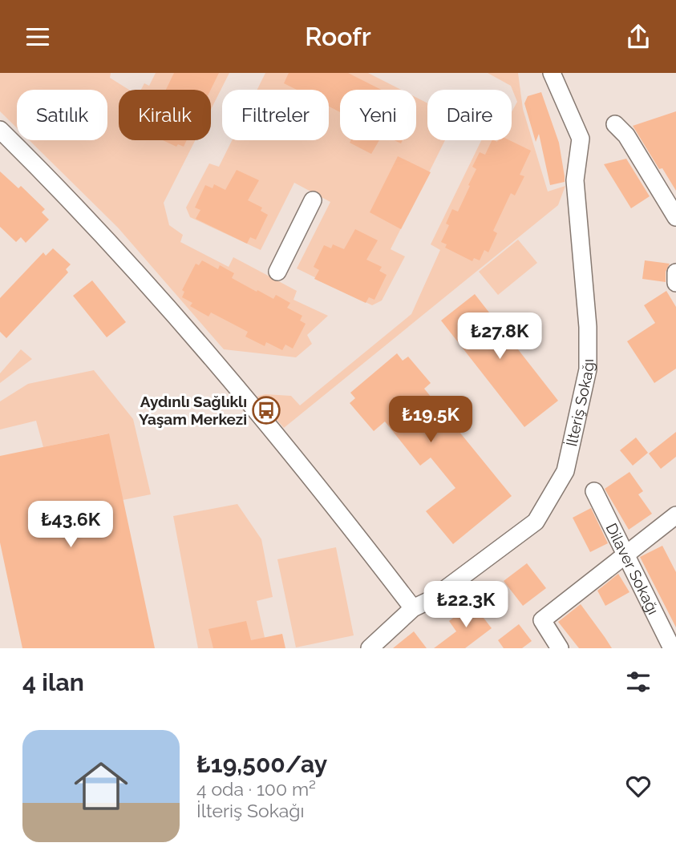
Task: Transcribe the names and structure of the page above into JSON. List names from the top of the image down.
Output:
{
  "streets": {
    "street": ["İlteriş Sokağı", "Dilaver Sokağı"]
  },
  "places": {
    "bus stop": ["Aydınlı Sağlıklı Yaşam Merkezi"]
  },
  "page": {
    "header": "Roofr",
    "chip": [
      "Satılık",
      "Kiralık",
      "Filtreler",
      "Yeni",
      "Daire"
    ],
    "price": [
      "₺27.8K",
      "₺19.5K",
      "₺43.6K",
      "₺22.3K"
    ],
    "heading": "4 ilan",
    "list": [
      {
        "name": "₺19,500/ay",
        "note": "4 oda · 100 m² · İlteriş Sokağı"
      }
    ]
  }
}
